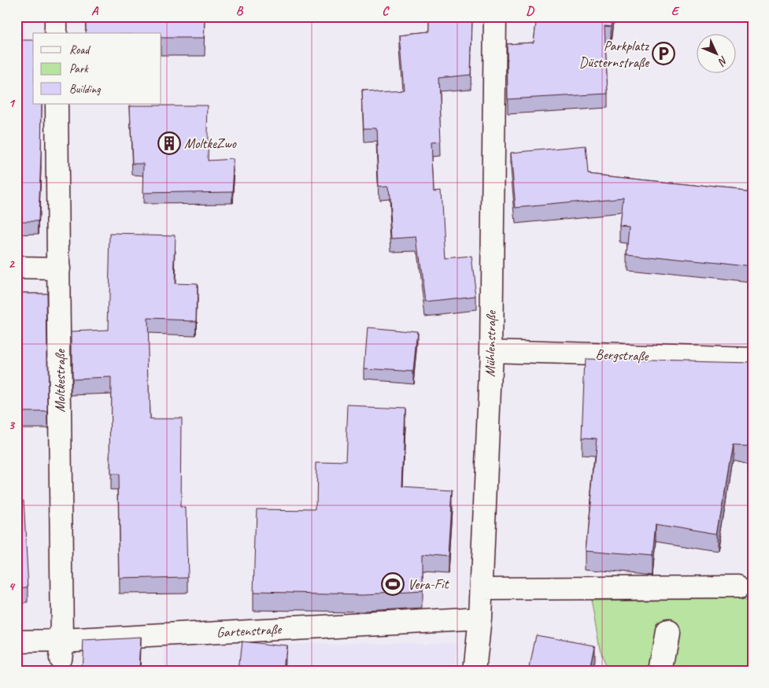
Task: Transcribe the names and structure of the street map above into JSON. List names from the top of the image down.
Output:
{
  "streets": {
    "street": [
      "Mühlenstraße",
      "Bergstraße",
      "Moltkestraße",
      "Gartenstraße"
    ]
  },
  "crossings": [
    ["Mühlenstraße", "Bergstraße"],
    ["Mühlenstraße", "Gartenstraße"],
    ["Moltkestraße", "Gartenstraße"]
  ],
  "places": {
    "parking": ["Parkplatz Düsternstraße"],
    "building": ["MoltkeZwo"],
    "sports": ["Vera-Fit"]
  },
  "legend": ["Road", "Park", "Building"],
  "north": "bottom right",
  "grid": {
    "columns": [
      "A",
      "B",
      "C",
      "D",
      "E"
    ],
    "rows": [
      "1",
      "2",
      "3",
      "4"
    ]
  }
}
